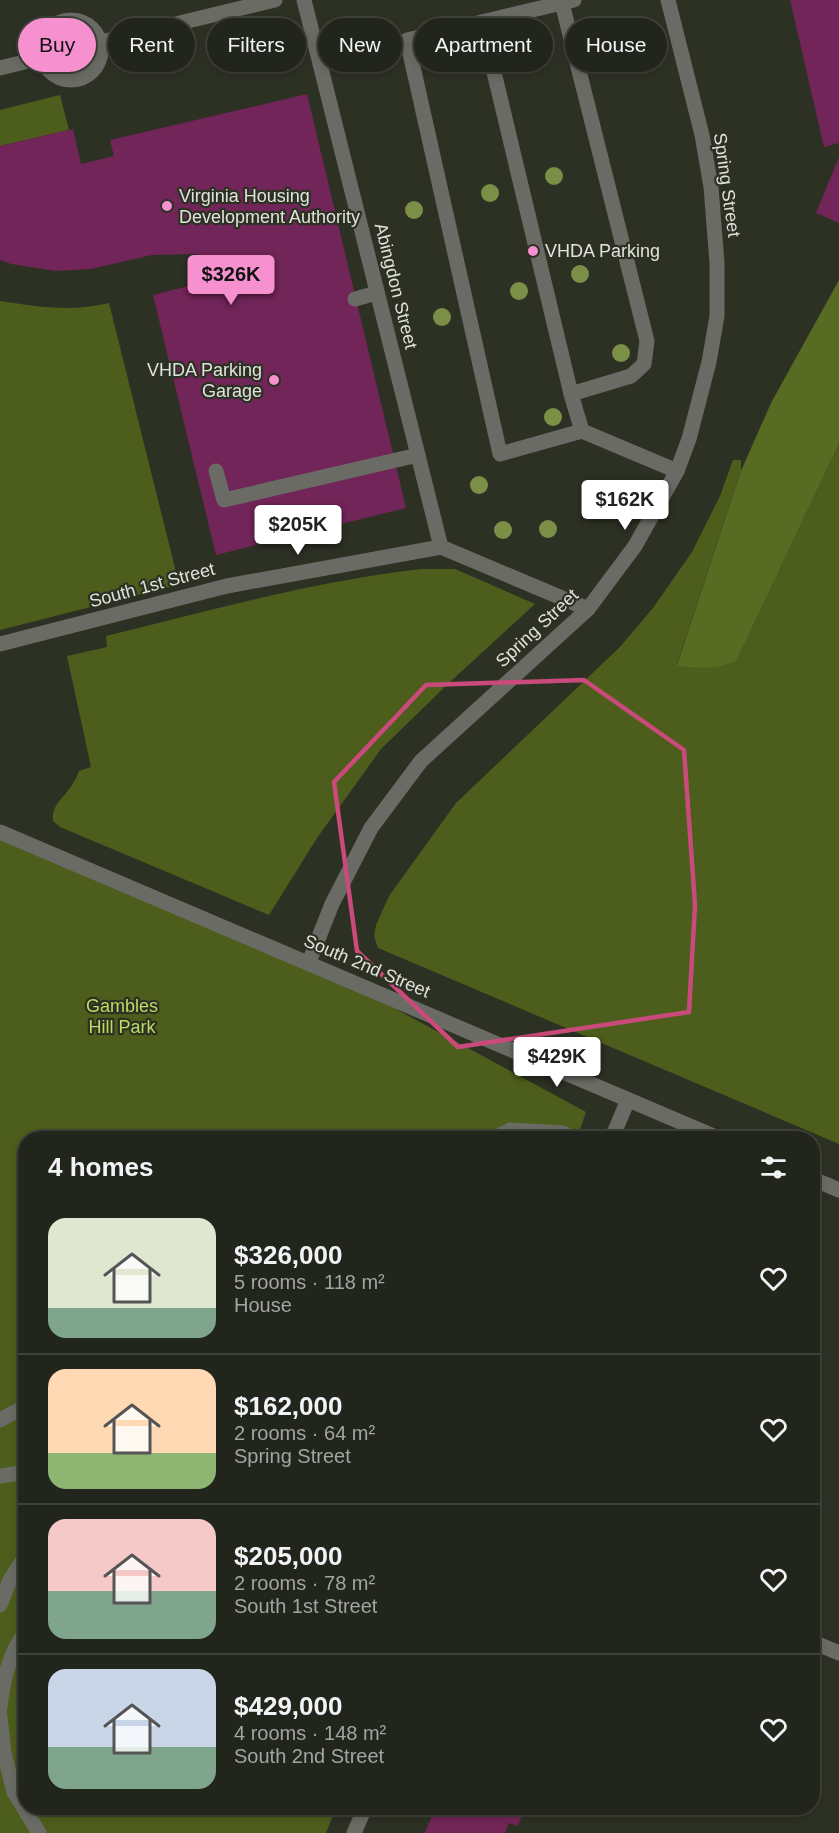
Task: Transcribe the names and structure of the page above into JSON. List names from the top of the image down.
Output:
{
  "streets": {
    "street": [
      "Spring Street",
      "Abingdon Street",
      "South 1st Street",
      "South 2nd Street"
    ]
  },
  "crossings": [
    ["Spring Street", "South 2nd Street"],
    ["Abingdon Street", "South 1st Street"]
  ],
  "parks": ["Gambles Hill Park"],
  "places": ["Virginia Housing Development Authority", "VHDA Parking", "VHDA Parking Garage"],
  "page": {
    "chip": [
      "Buy",
      "Rent",
      "Filters",
      "New",
      "Apartment",
      "House"
    ],
    "price": [
      "$326K",
      "$162K",
      "$205K",
      "$429K"
    ],
    "heading": "4 homes",
    "list": [
      {
        "name": "$326,000",
        "note": "5 rooms · 118 m² · House"
      },
      {
        "name": "$162,000",
        "note": "2 rooms · 64 m² · Spring Street"
      },
      {
        "name": "$205,000",
        "note": "2 rooms · 78 m² · South 1st Street"
      },
      {
        "name": "$429,000",
        "note": "4 rooms · 148 m² · South 2nd Street"
      }
    ]
  }
}
